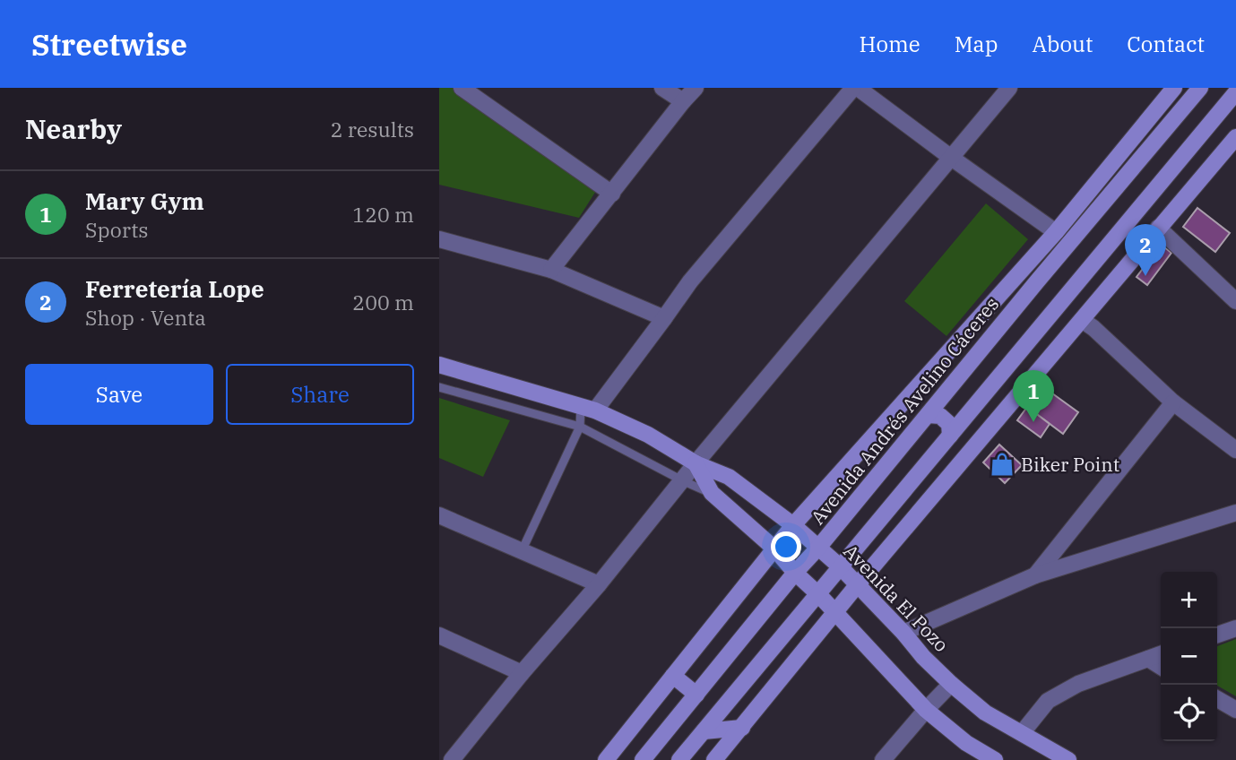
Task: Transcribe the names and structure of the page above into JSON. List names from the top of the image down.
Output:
{
  "streets": {
    "street": ["Avenida Andrés Avelino Cáceres", "Avenida El Pozo"]
  },
  "crossings": [
    ["Avenida Andrés Avelino Cáceres", "Avenida El Pozo"]
  ],
  "places": {
    "shop": ["Biker Point"]
  },
  "page": {
    "header": "Streetwise",
    "nav": [
      "Home",
      "Map",
      "About",
      "Contact"
    ],
    "heading": ["Nearby", "2 results"],
    "list": [
      {
        "mark": "1",
        "name": "Mary Gym",
        "note": "Sports",
        "value": "120 m"
      },
      {
        "mark": "2",
        "name": "Ferretería Lope",
        "note": "Shop · Venta",
        "value": "200 m"
      }
    ],
    "pins": ["2", "1"],
    "buttons": ["Save", "Share"],
    "map_buttons": ["+", "−"]
  }
}
